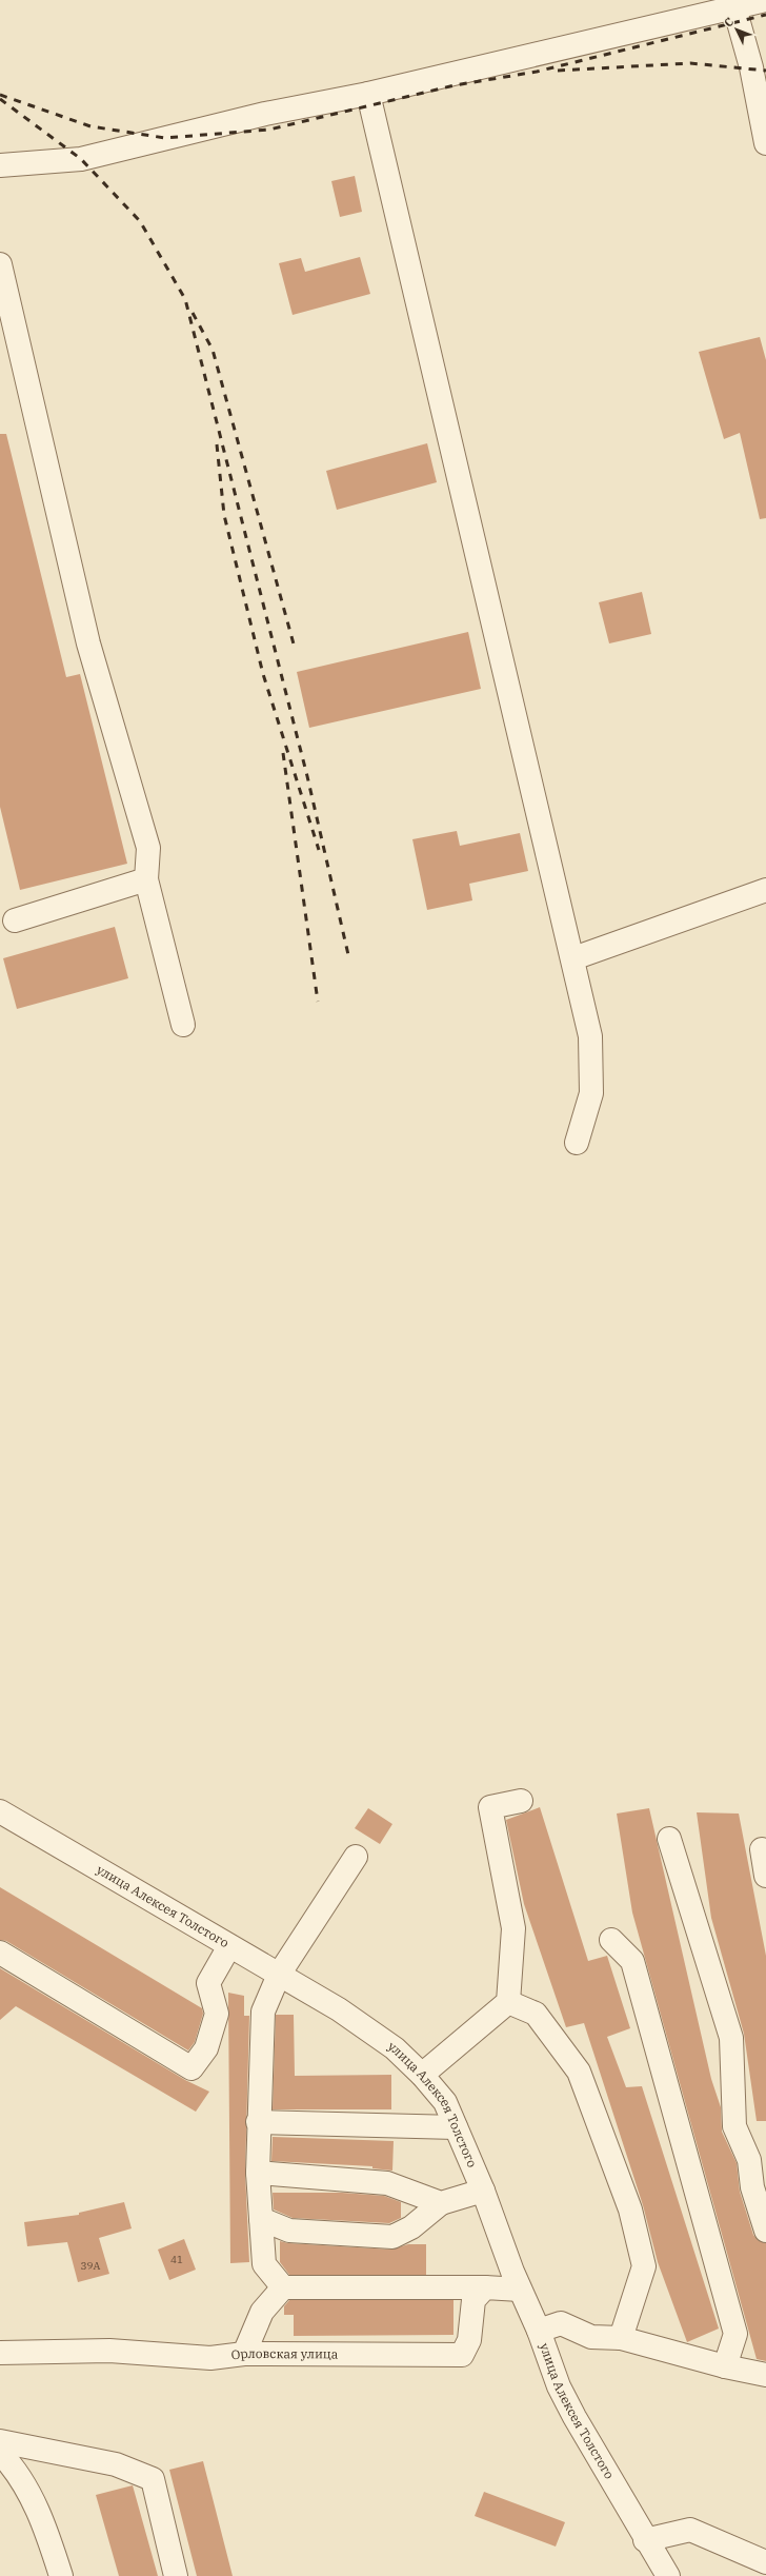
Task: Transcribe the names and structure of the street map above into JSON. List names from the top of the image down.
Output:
{
  "streets": {
    "street": ["улица Алексея Толстого", "Орловская улица"]
  },
  "house_numbers": ["41", "39А"],
  "north": "top left"
}
